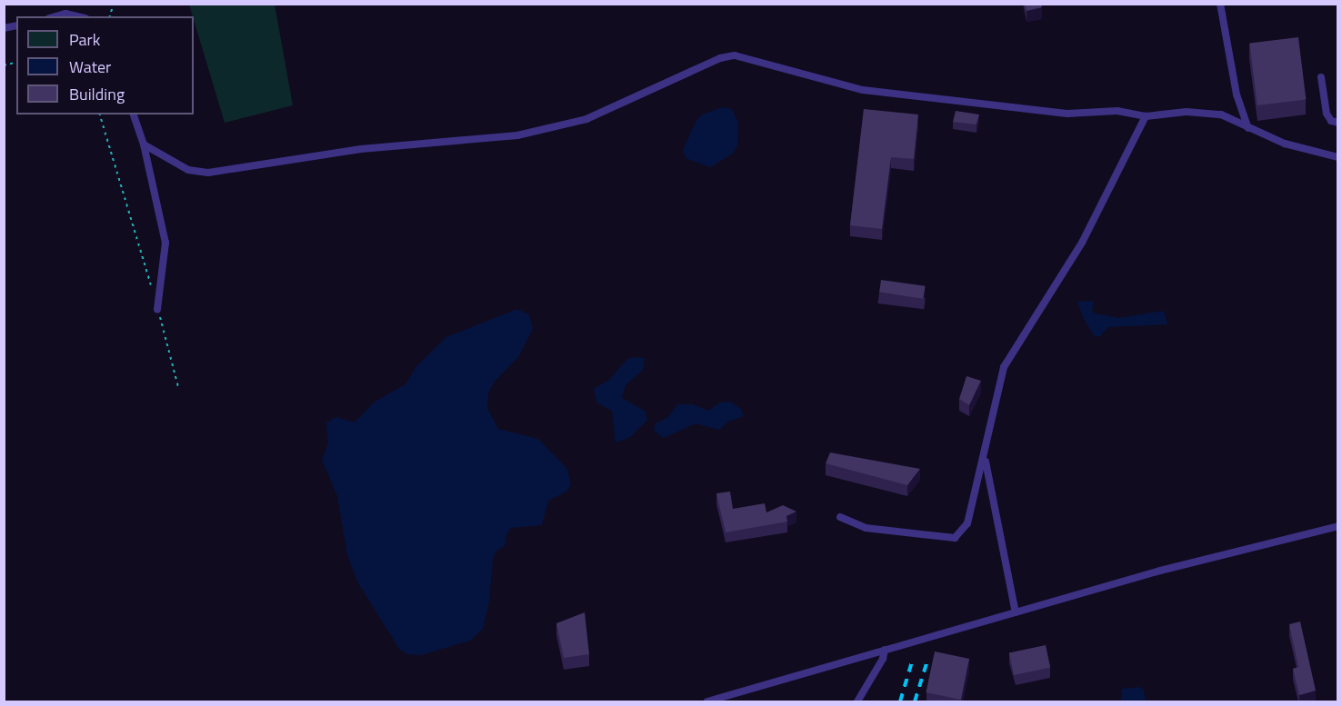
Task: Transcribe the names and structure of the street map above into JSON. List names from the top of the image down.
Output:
{
  "legend": ["Park", "Water", "Building"]
}
